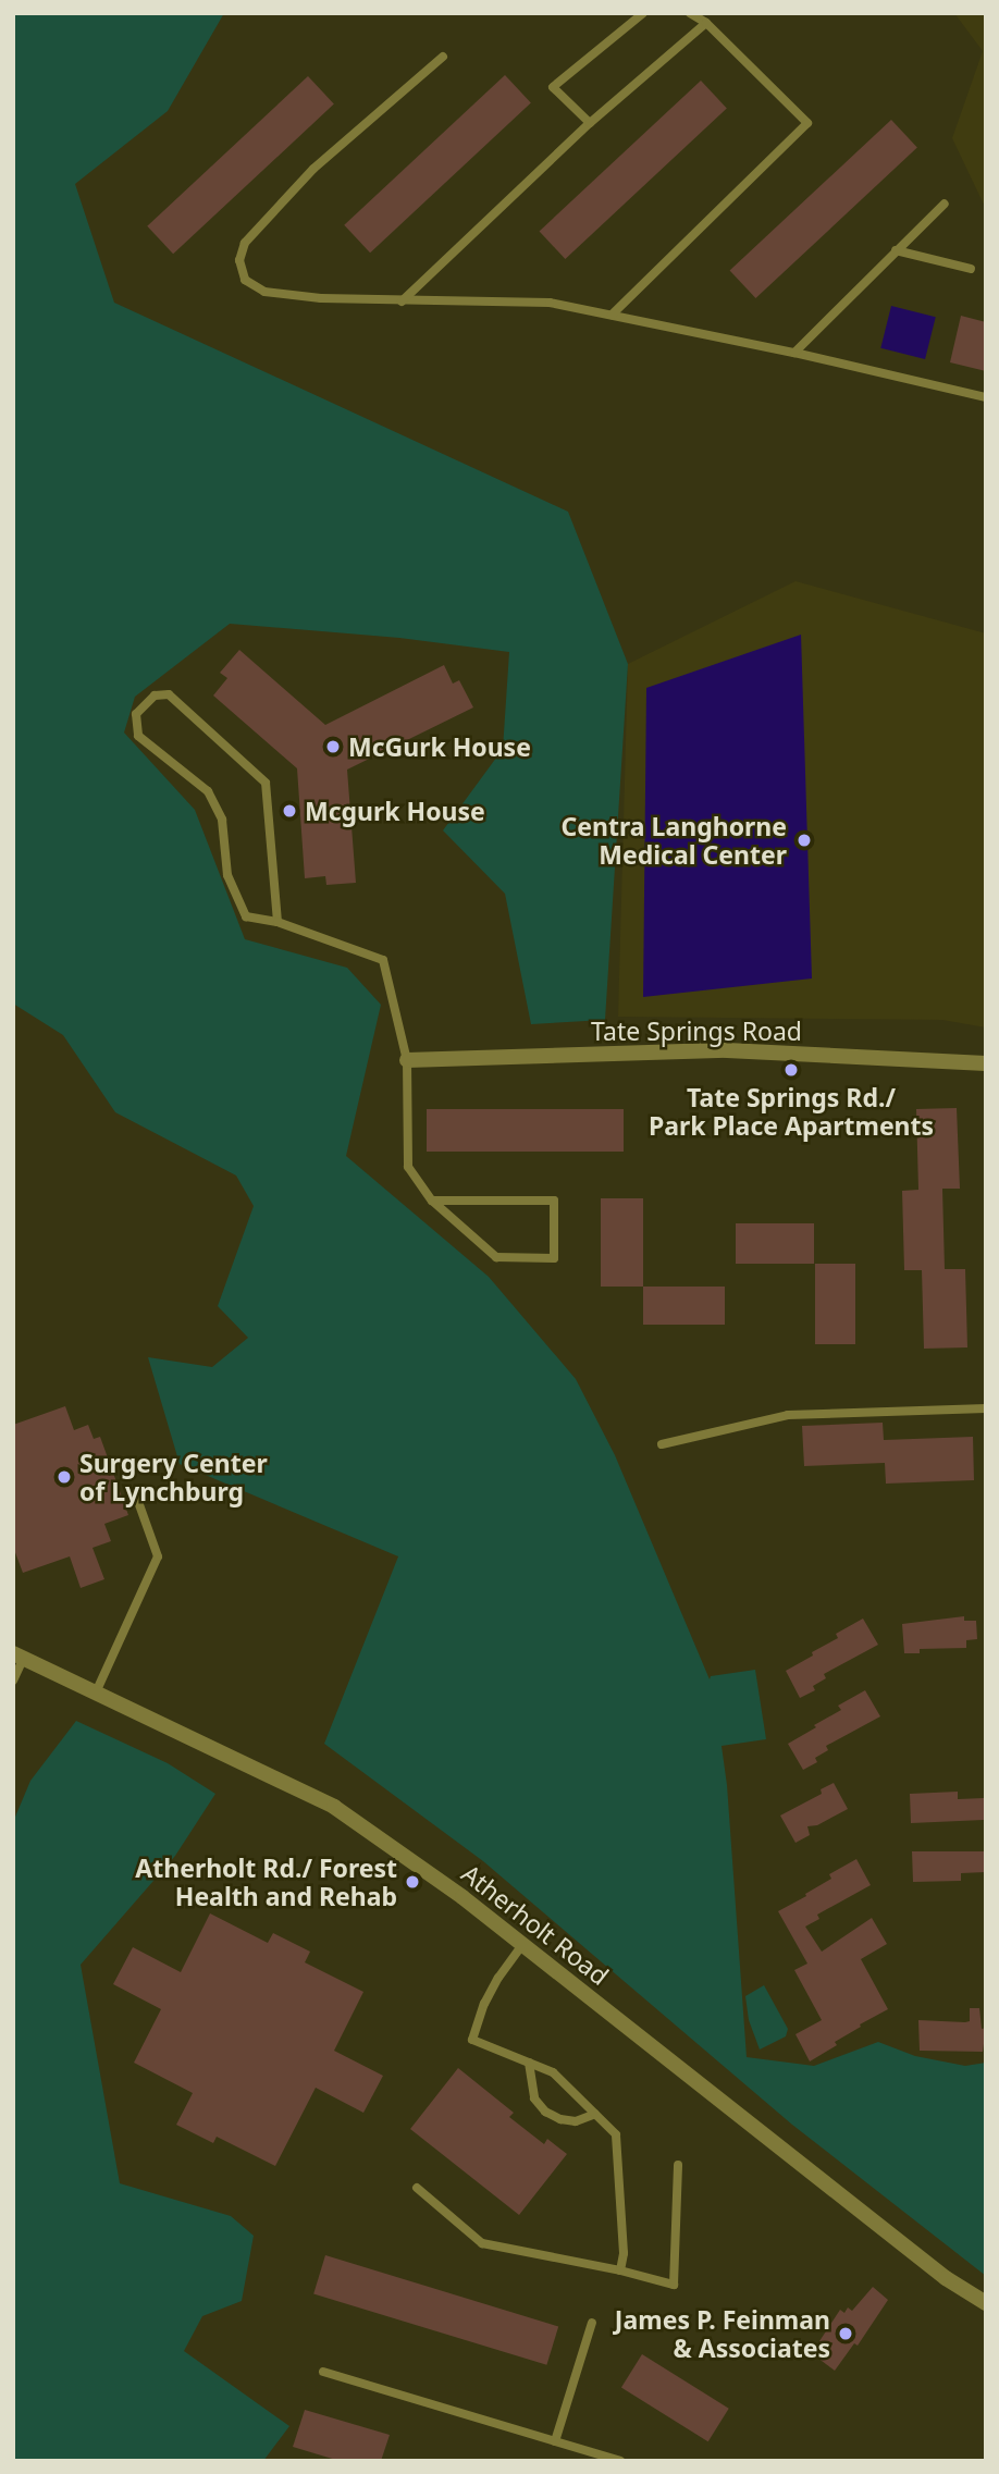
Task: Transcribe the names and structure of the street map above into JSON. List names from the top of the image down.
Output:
{
  "streets": {
    "street": ["Tate Springs Road", "Atherholt Road"]
  },
  "places": [
    "McGurk House",
    "Mcgurk House",
    "Centra Langhorne Medical Center",
    "Tate Springs Rd./ Park Place Apartments",
    "Surgery Center of Lynchburg",
    "Atherholt Rd./ Forest Health and Rehab",
    "James P. Feinman & Associates"
  ]
}
